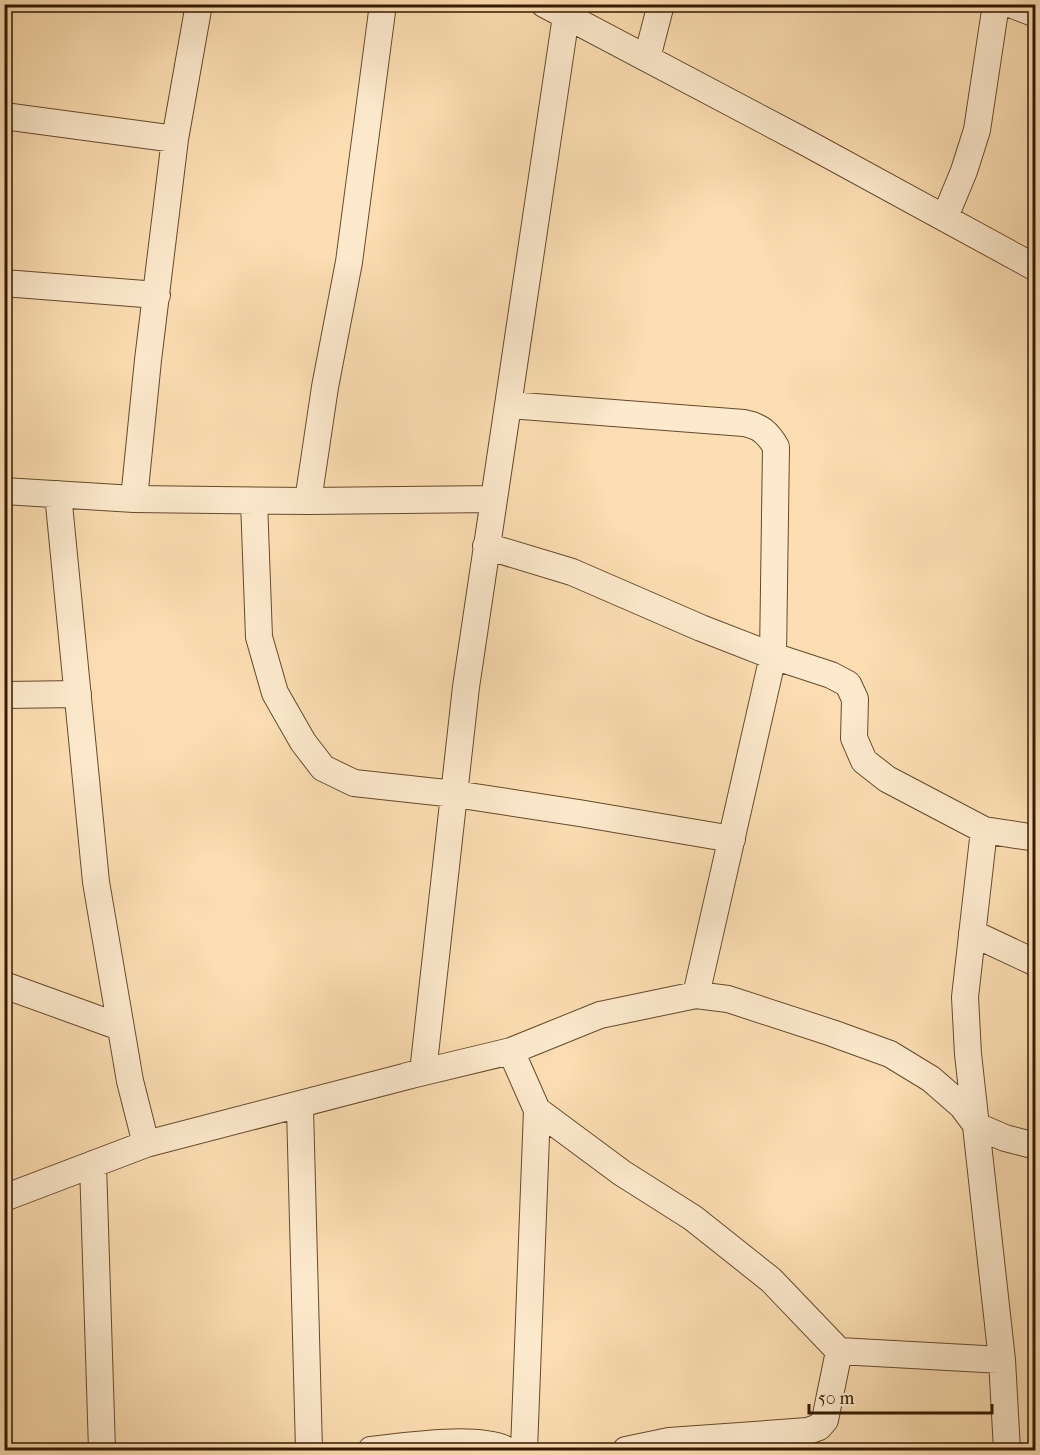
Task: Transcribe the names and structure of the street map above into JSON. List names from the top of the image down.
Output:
{
  "scale_bar": "50 m"
}
